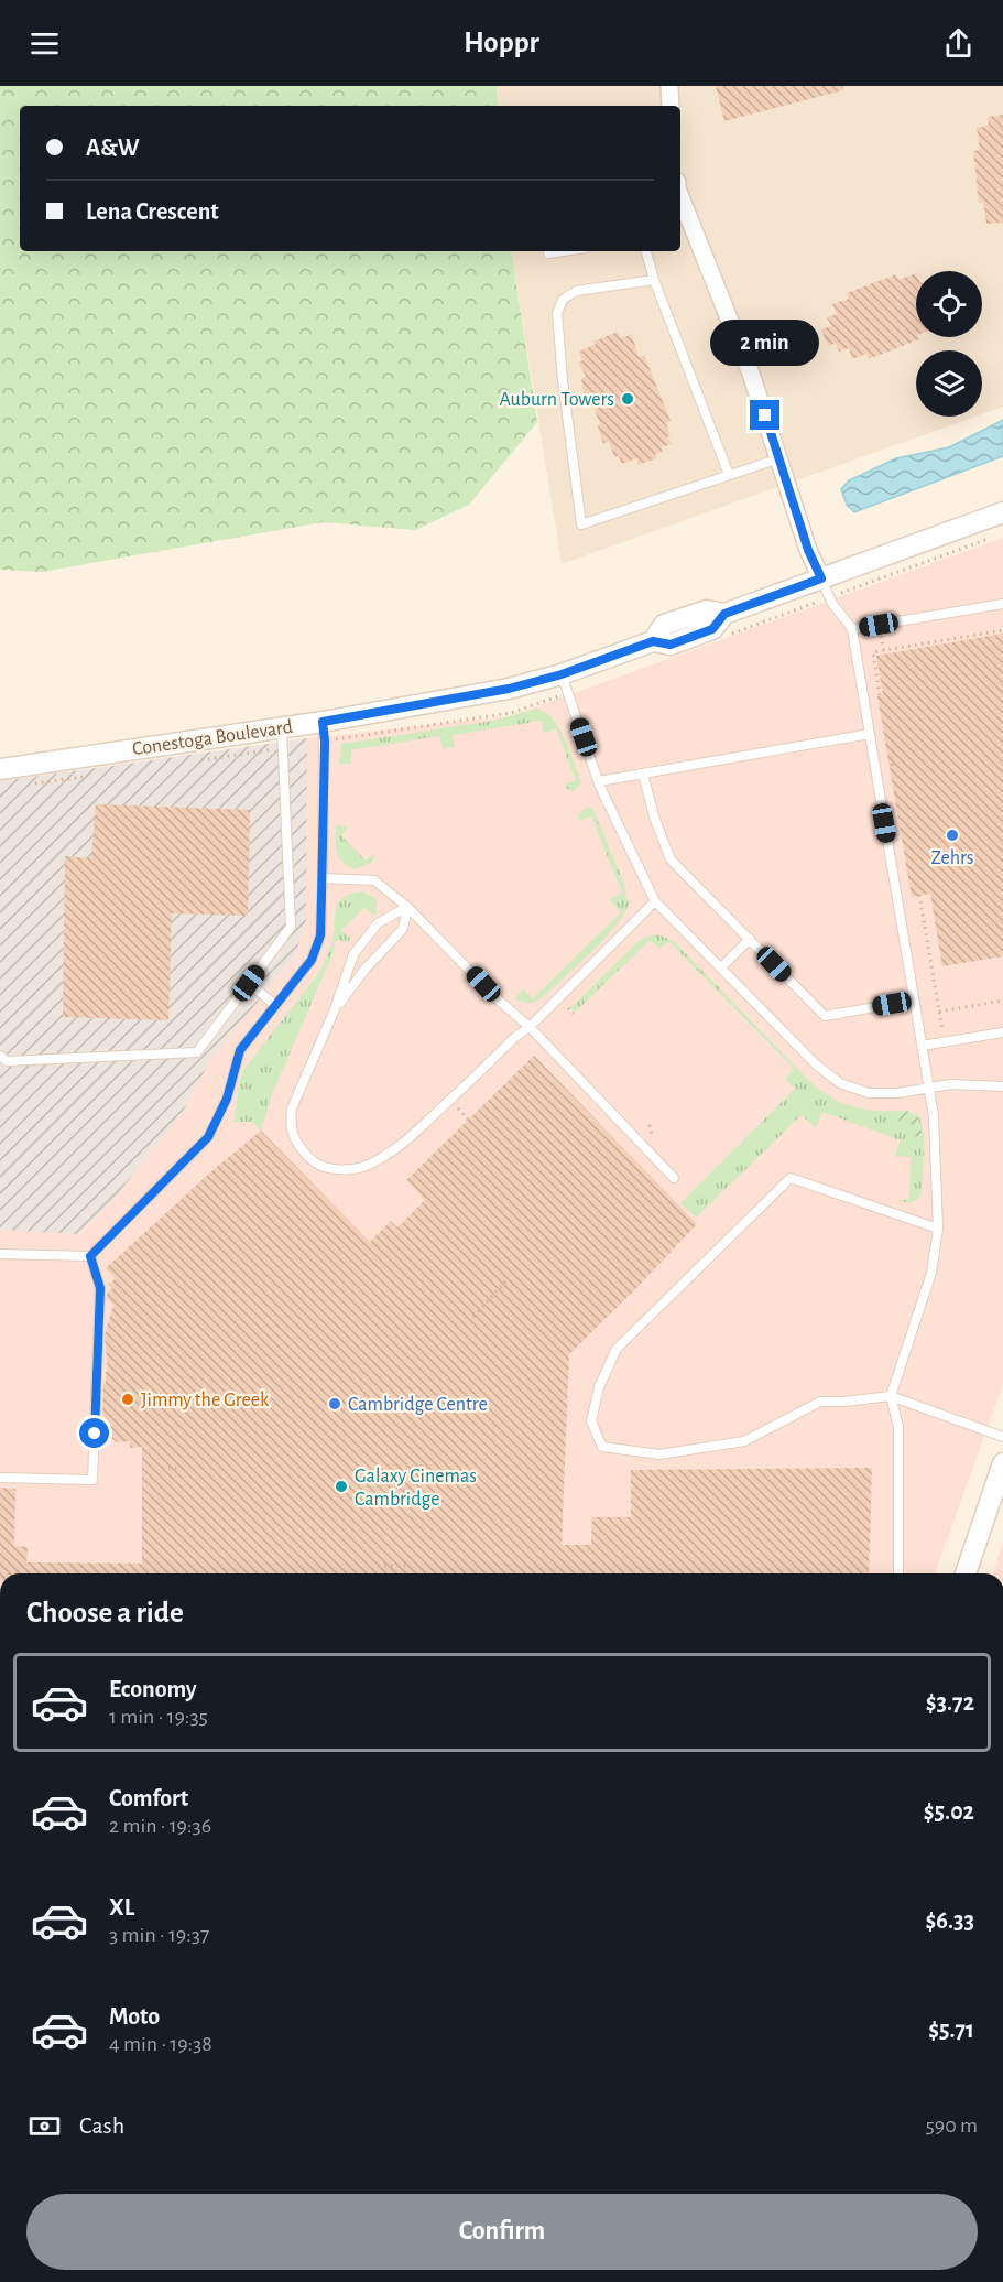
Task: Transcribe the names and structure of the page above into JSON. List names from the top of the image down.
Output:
{
  "streets": {
    "street": ["Conestoga Boulevard"]
  },
  "places": [
    "Auburn Towers",
    "Zehrs",
    "Jimmy the Greek",
    "Cambridge Centre",
    "Galaxy Cinemas Cambridge"
  ],
  "page": {
    "header": "Hoppr",
    "banner": ["A&W", "Lena Crescent"],
    "bubble": "2 min",
    "heading": "Choose a ride",
    "list": [
      {
        "name": "Economy",
        "note": "1 min · 19:35",
        "value": "$3.72"
      },
      {
        "name": "Comfort",
        "note": "2 min · 19:36",
        "value": "$5.02"
      },
      {
        "name": "XL",
        "note": "3 min · 19:37",
        "value": "$6.33"
      },
      {
        "name": "Moto",
        "note": "4 min · 19:38",
        "value": "$5.71"
      }
    ],
    "pay": ["Cash", "590 m"],
    "buttons": "Confirm"
  }
}
